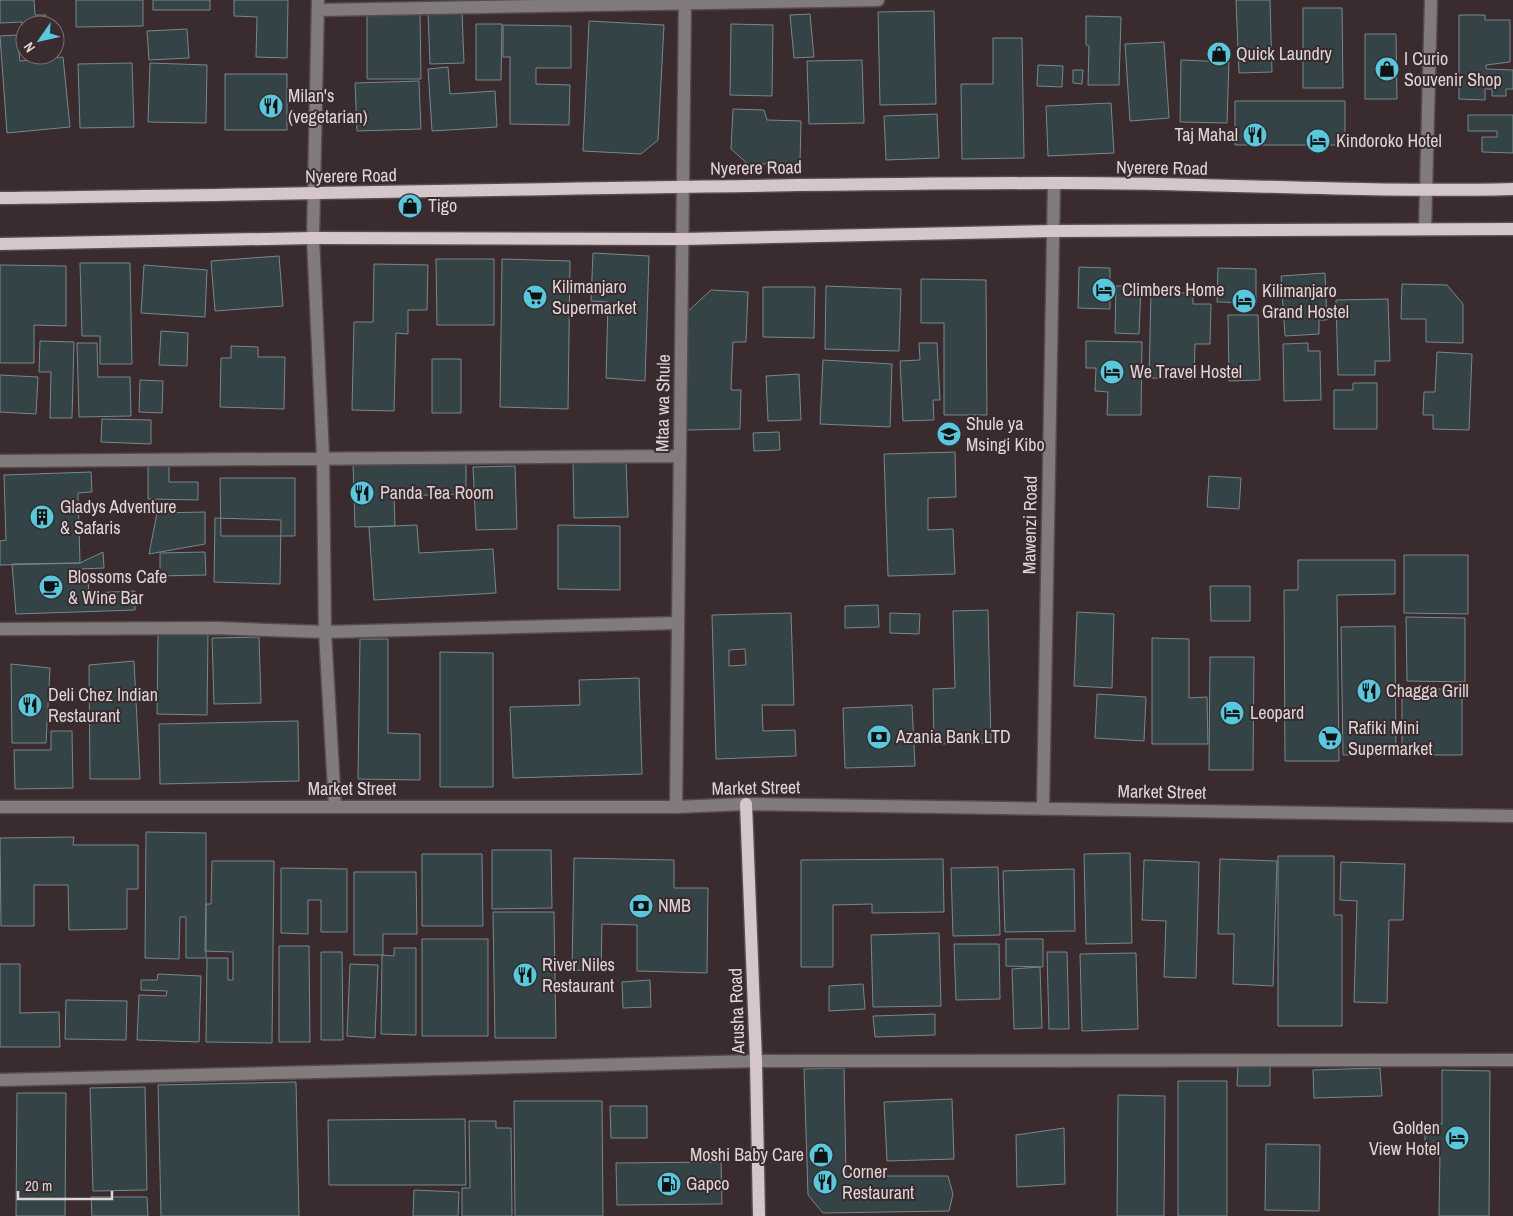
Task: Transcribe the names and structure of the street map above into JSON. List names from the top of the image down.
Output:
{
  "streets": {
    "main road": ["Nyerere Road", "Arusha Road"],
    "street": ["Mtaa wa Shule", "Mawenzi Road", "Market Street"]
  },
  "crossings": [
    ["Nyerere Road", "Mtaa wa Shule"],
    ["Nyerere Road", "Mawenzi Road"],
    ["Mtaa wa Shule", "Market Street"],
    ["Mawenzi Road", "Market Street"],
    ["Market Street", "Arusha Road"]
  ],
  "places": {
    "shop": [
      "Quick Laundry",
      "I Curio Souvenir Shop",
      "Tigo",
      "Moshi Baby Care"
    ],
    "restaurant": [
      "Milan's (vegetarian)",
      "Taj Mahal",
      "Panda Tea Room",
      "Chagga Grill",
      "Deli Chez Indian Restaurant",
      "River Niles Restaurant",
      "Corner Restaurant"
    ],
    "hotel": [
      "Kindoroko Hotel",
      "Climbers Home",
      "Kilimanjaro Grand Hostel",
      "We Travel Hostel",
      "Leopard",
      "Golden View Hotel"
    ],
    "supermarket": ["Kilimanjaro Supermarket", "Rafiki Mini Supermarket"],
    "school or university": ["Shule ya Msingi Kibo"],
    "building": ["Gladys Adventure & Safaris"],
    "cafe": ["Blossoms Cafe & Wine Bar"],
    "bank": ["Azania Bank LTD", "NMB"],
    "fuel station": ["Gapco"]
  },
  "scale_bar": "20 m",
  "north": "bottom left"
}
